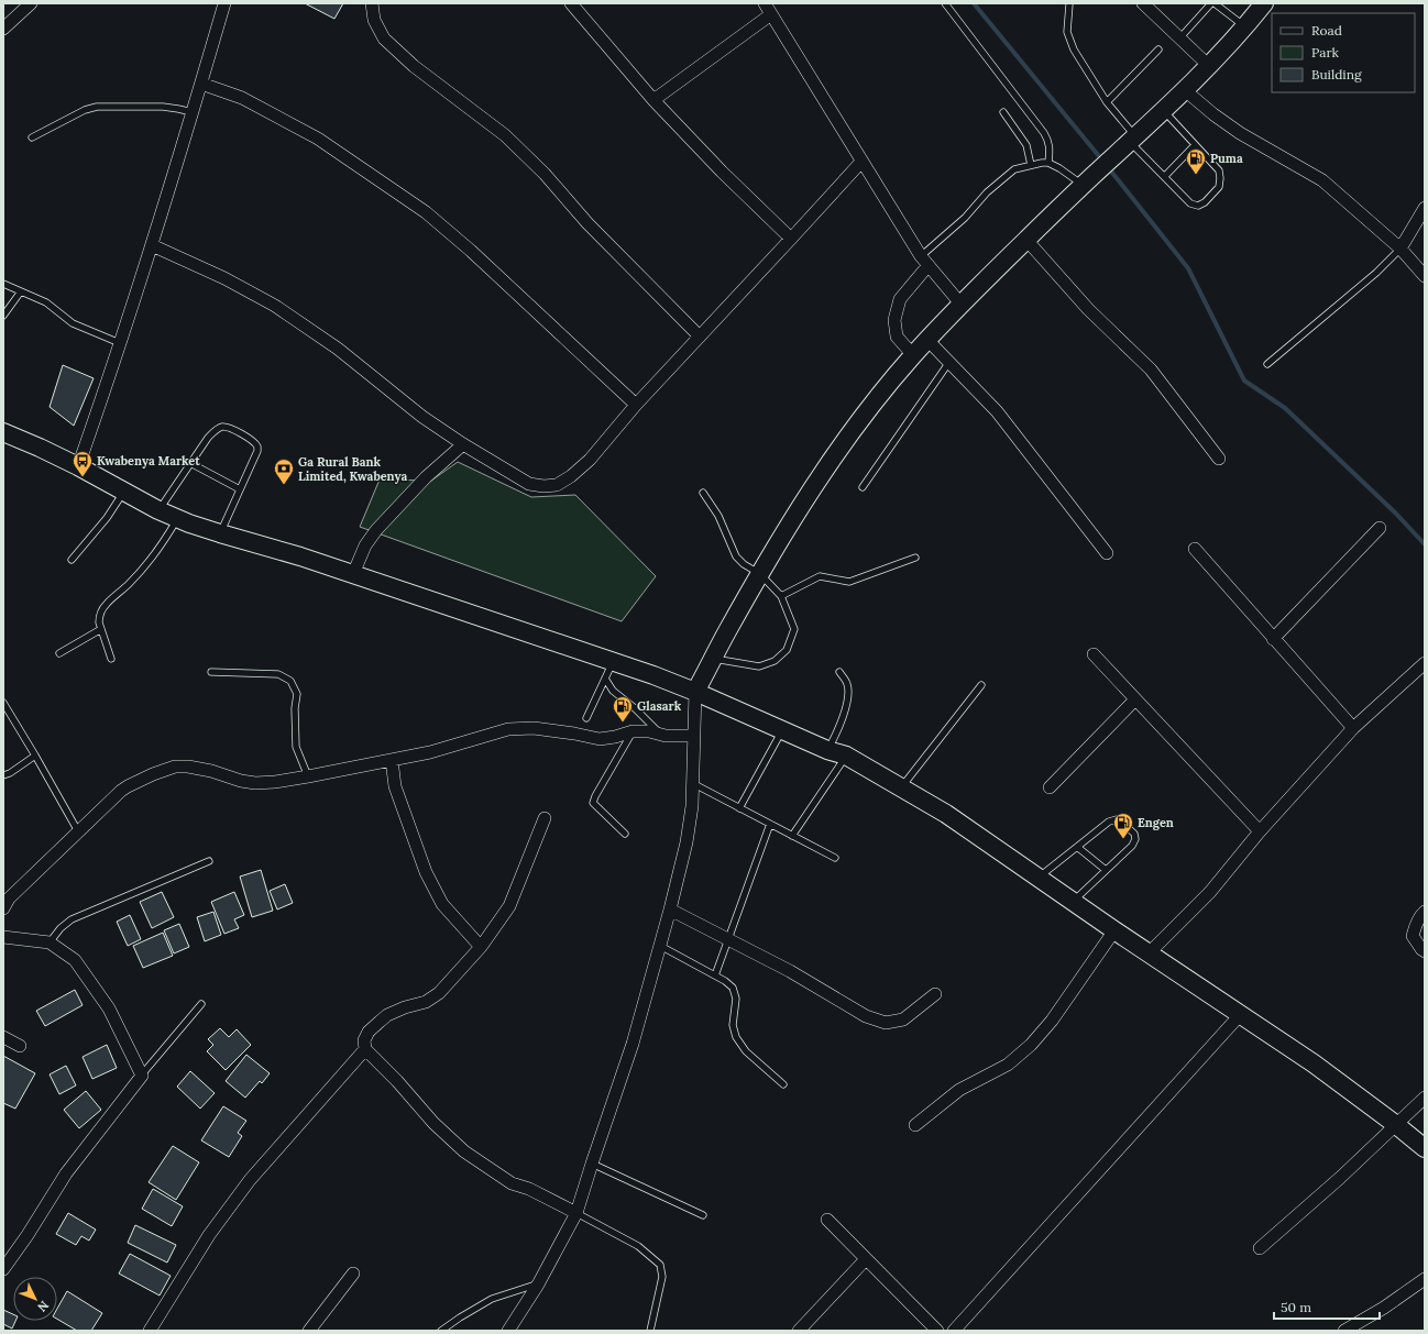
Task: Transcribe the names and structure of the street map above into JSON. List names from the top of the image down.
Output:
{
  "places": {
    "fuel station": ["Puma", "Glasark", "Engen"],
    "bus stop": ["Kwabenya Market"],
    "bank": ["Ga Rural Bank Limited, Kwabenya"]
  },
  "legend": ["Road", "Park", "Building"],
  "scale_bar": "50 m",
  "north": "bottom right"
}
